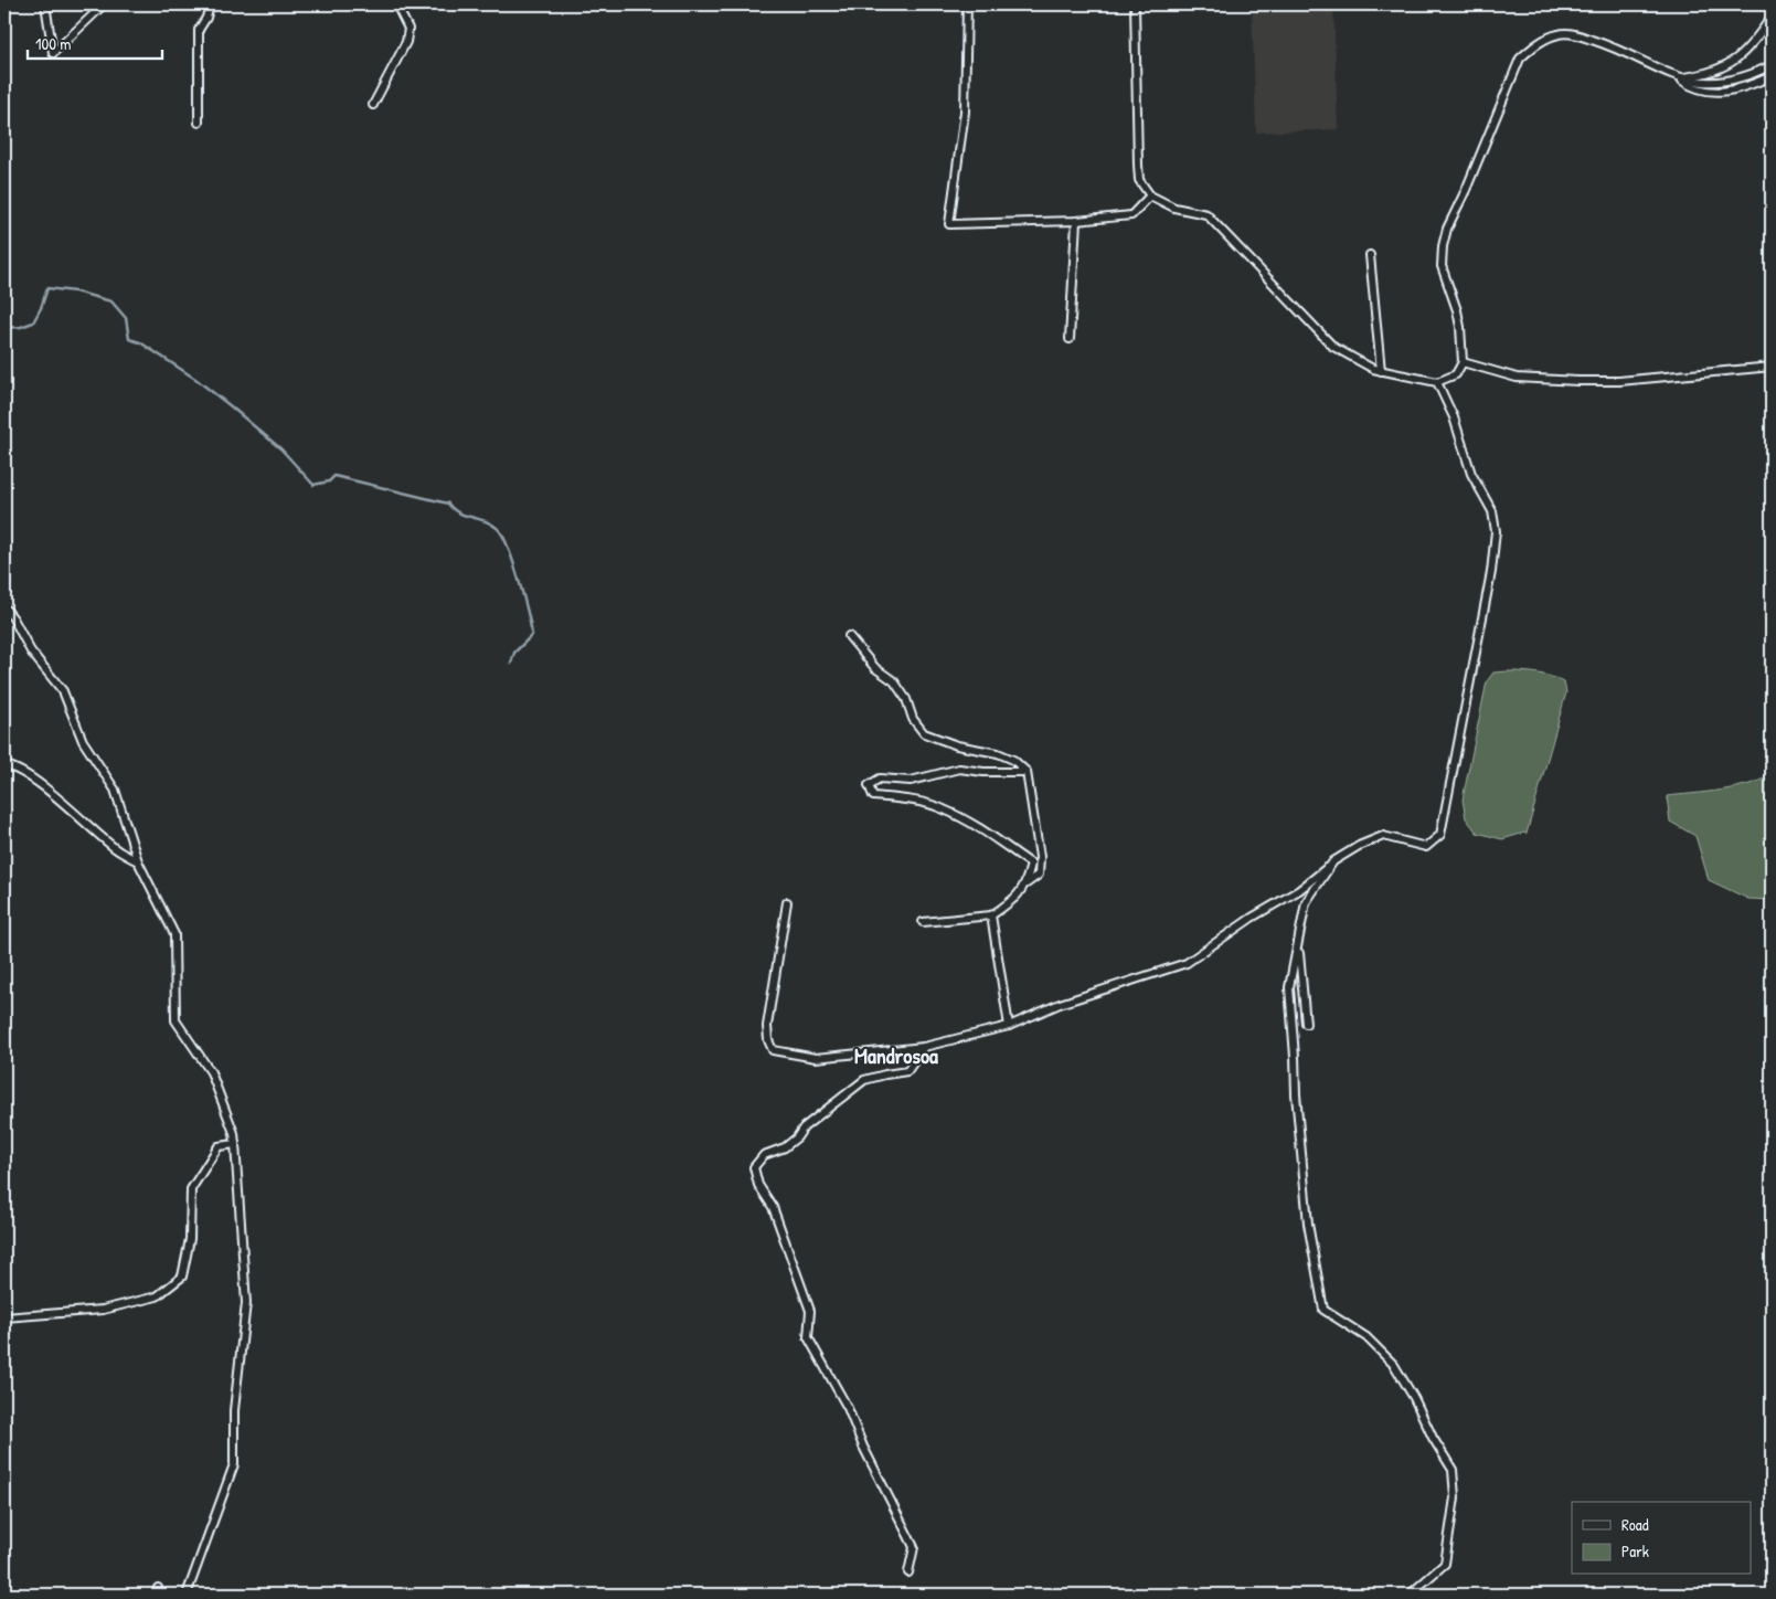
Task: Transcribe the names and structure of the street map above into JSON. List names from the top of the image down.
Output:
{
  "districts": ["Mandrosoa"],
  "legend": ["Road", "Park"],
  "scale_bar": "100 m"
}
